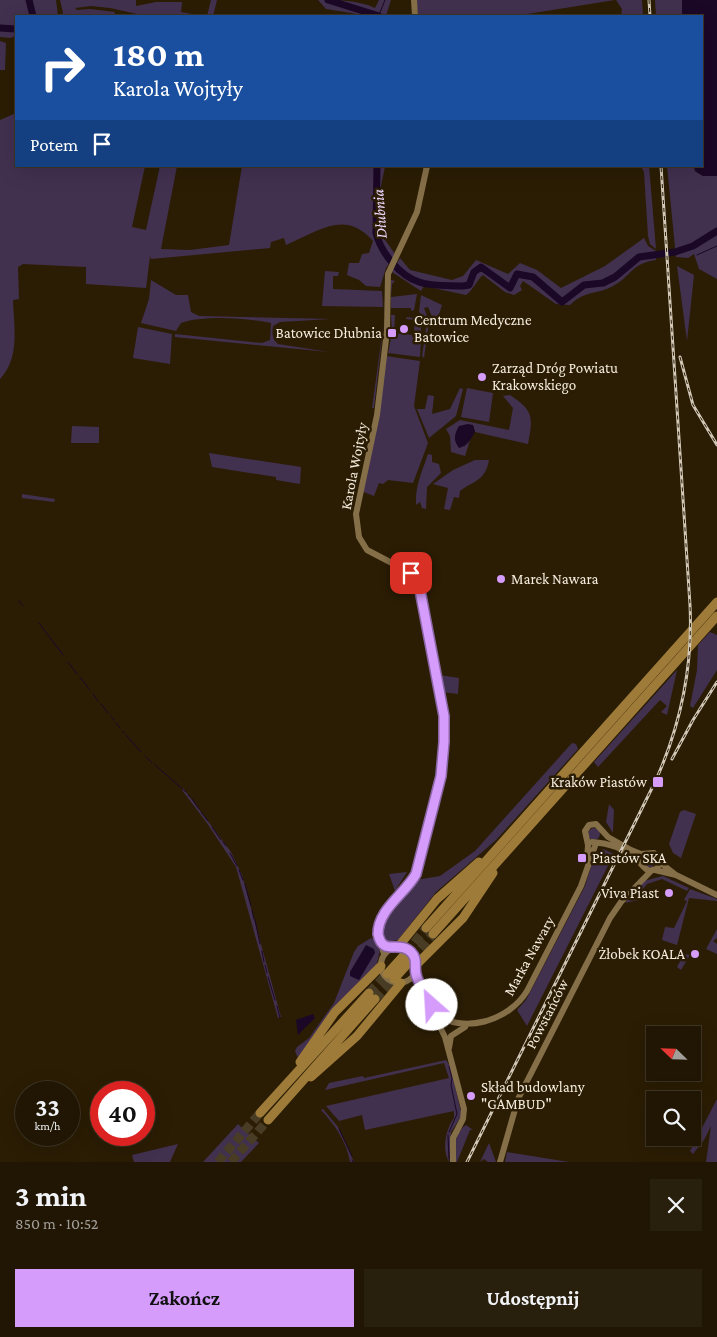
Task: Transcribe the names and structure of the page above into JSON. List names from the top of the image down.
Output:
{
  "streets": {
    "street": ["Karola Wojtyły", "Marka Nawary", "Powstańców"]
  },
  "water": ["Dłubnia"],
  "places": {
    "other": [
      "Centrum Medyczne Batowice",
      "Zarząd Dróg Powiatu Krakowskiego",
      "Marek Nawara",
      "Viva Piast",
      "Żłobek KOALA",
      "Skład budowlany \"GAMBUD\""
    ],
    "transit": ["Batowice Dłubnia", "Kraków Piastów", "Piastów SKA"]
  },
  "north": "top left",
  "page": {
    "turn": ["180 m", "Karola Wojtyły"],
    "then": "Potem",
    "speed": "33 km/h",
    "limit": "40",
    "heading": ["3 min", "850 m · 10:52"],
    "buttons": ["Zakończ", "Udostępnij"]
  }
}
